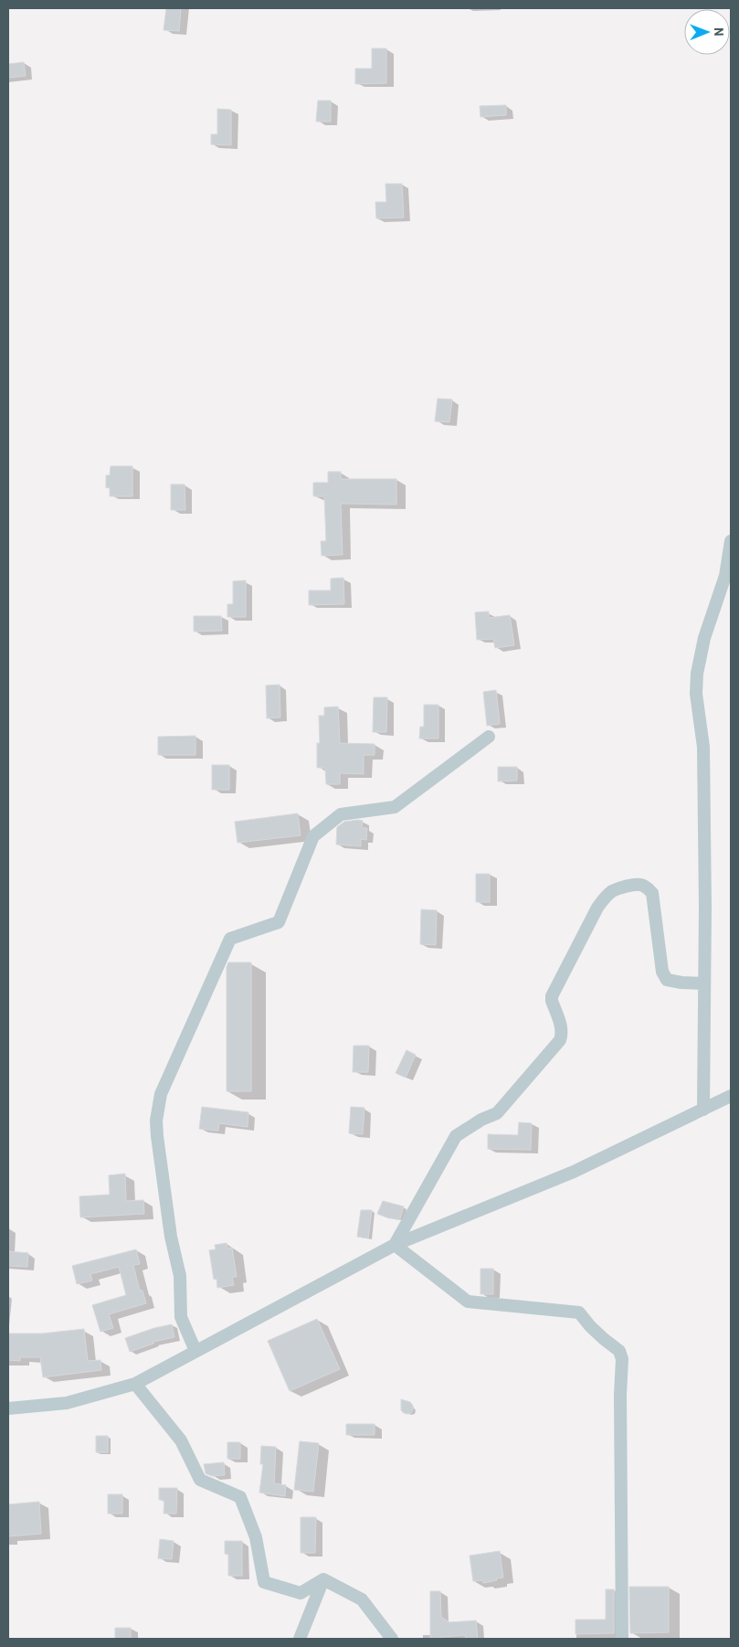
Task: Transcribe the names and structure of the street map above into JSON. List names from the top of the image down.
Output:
{
  "north": "right"
}
